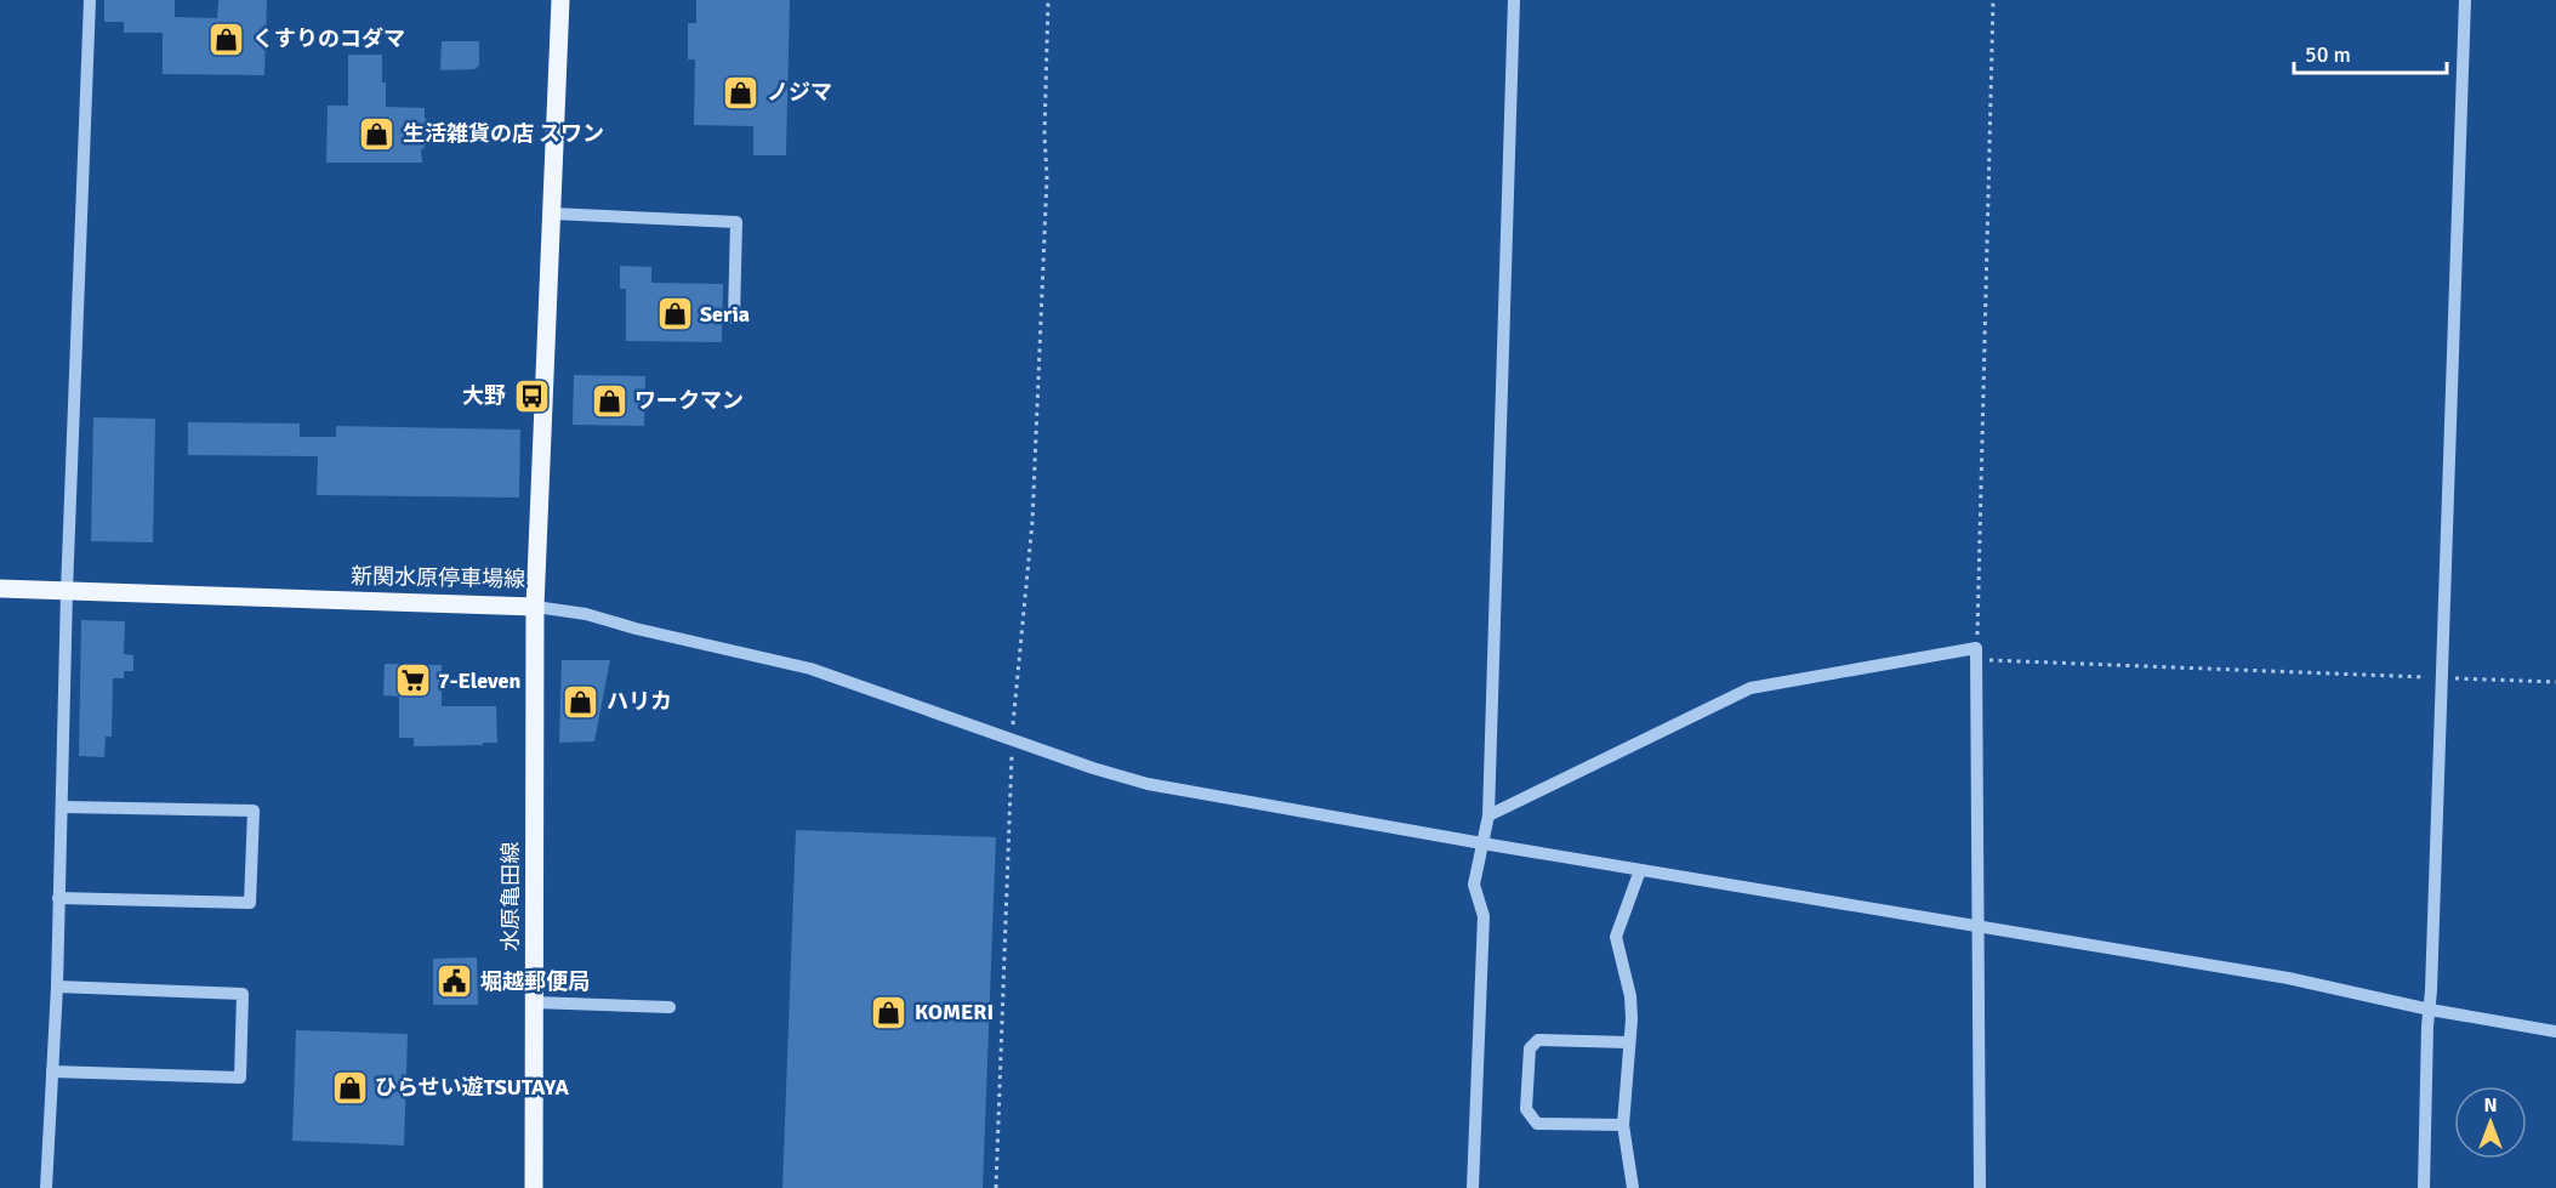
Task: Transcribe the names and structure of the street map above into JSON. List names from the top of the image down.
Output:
{
  "streets": {
    "main road": ["新関水原停車場線", "水原亀田線"]
  },
  "crossings": [
    ["新関水原停車場線", "水原亀田線"]
  ],
  "places": {
    "shop": [
      "くすりのコダマ",
      "ノジマ",
      "生活雑貨の店 スワン",
      "Seria",
      "ワークマン",
      "ハリカ",
      "KOMERI",
      "ひらせい遊TSUTAYA"
    ],
    "bus stop": ["大野"],
    "supermarket": ["7-Eleven"],
    "public building": ["堀越郵便局"]
  },
  "scale_bar": "50 m",
  "north": "top"
}
